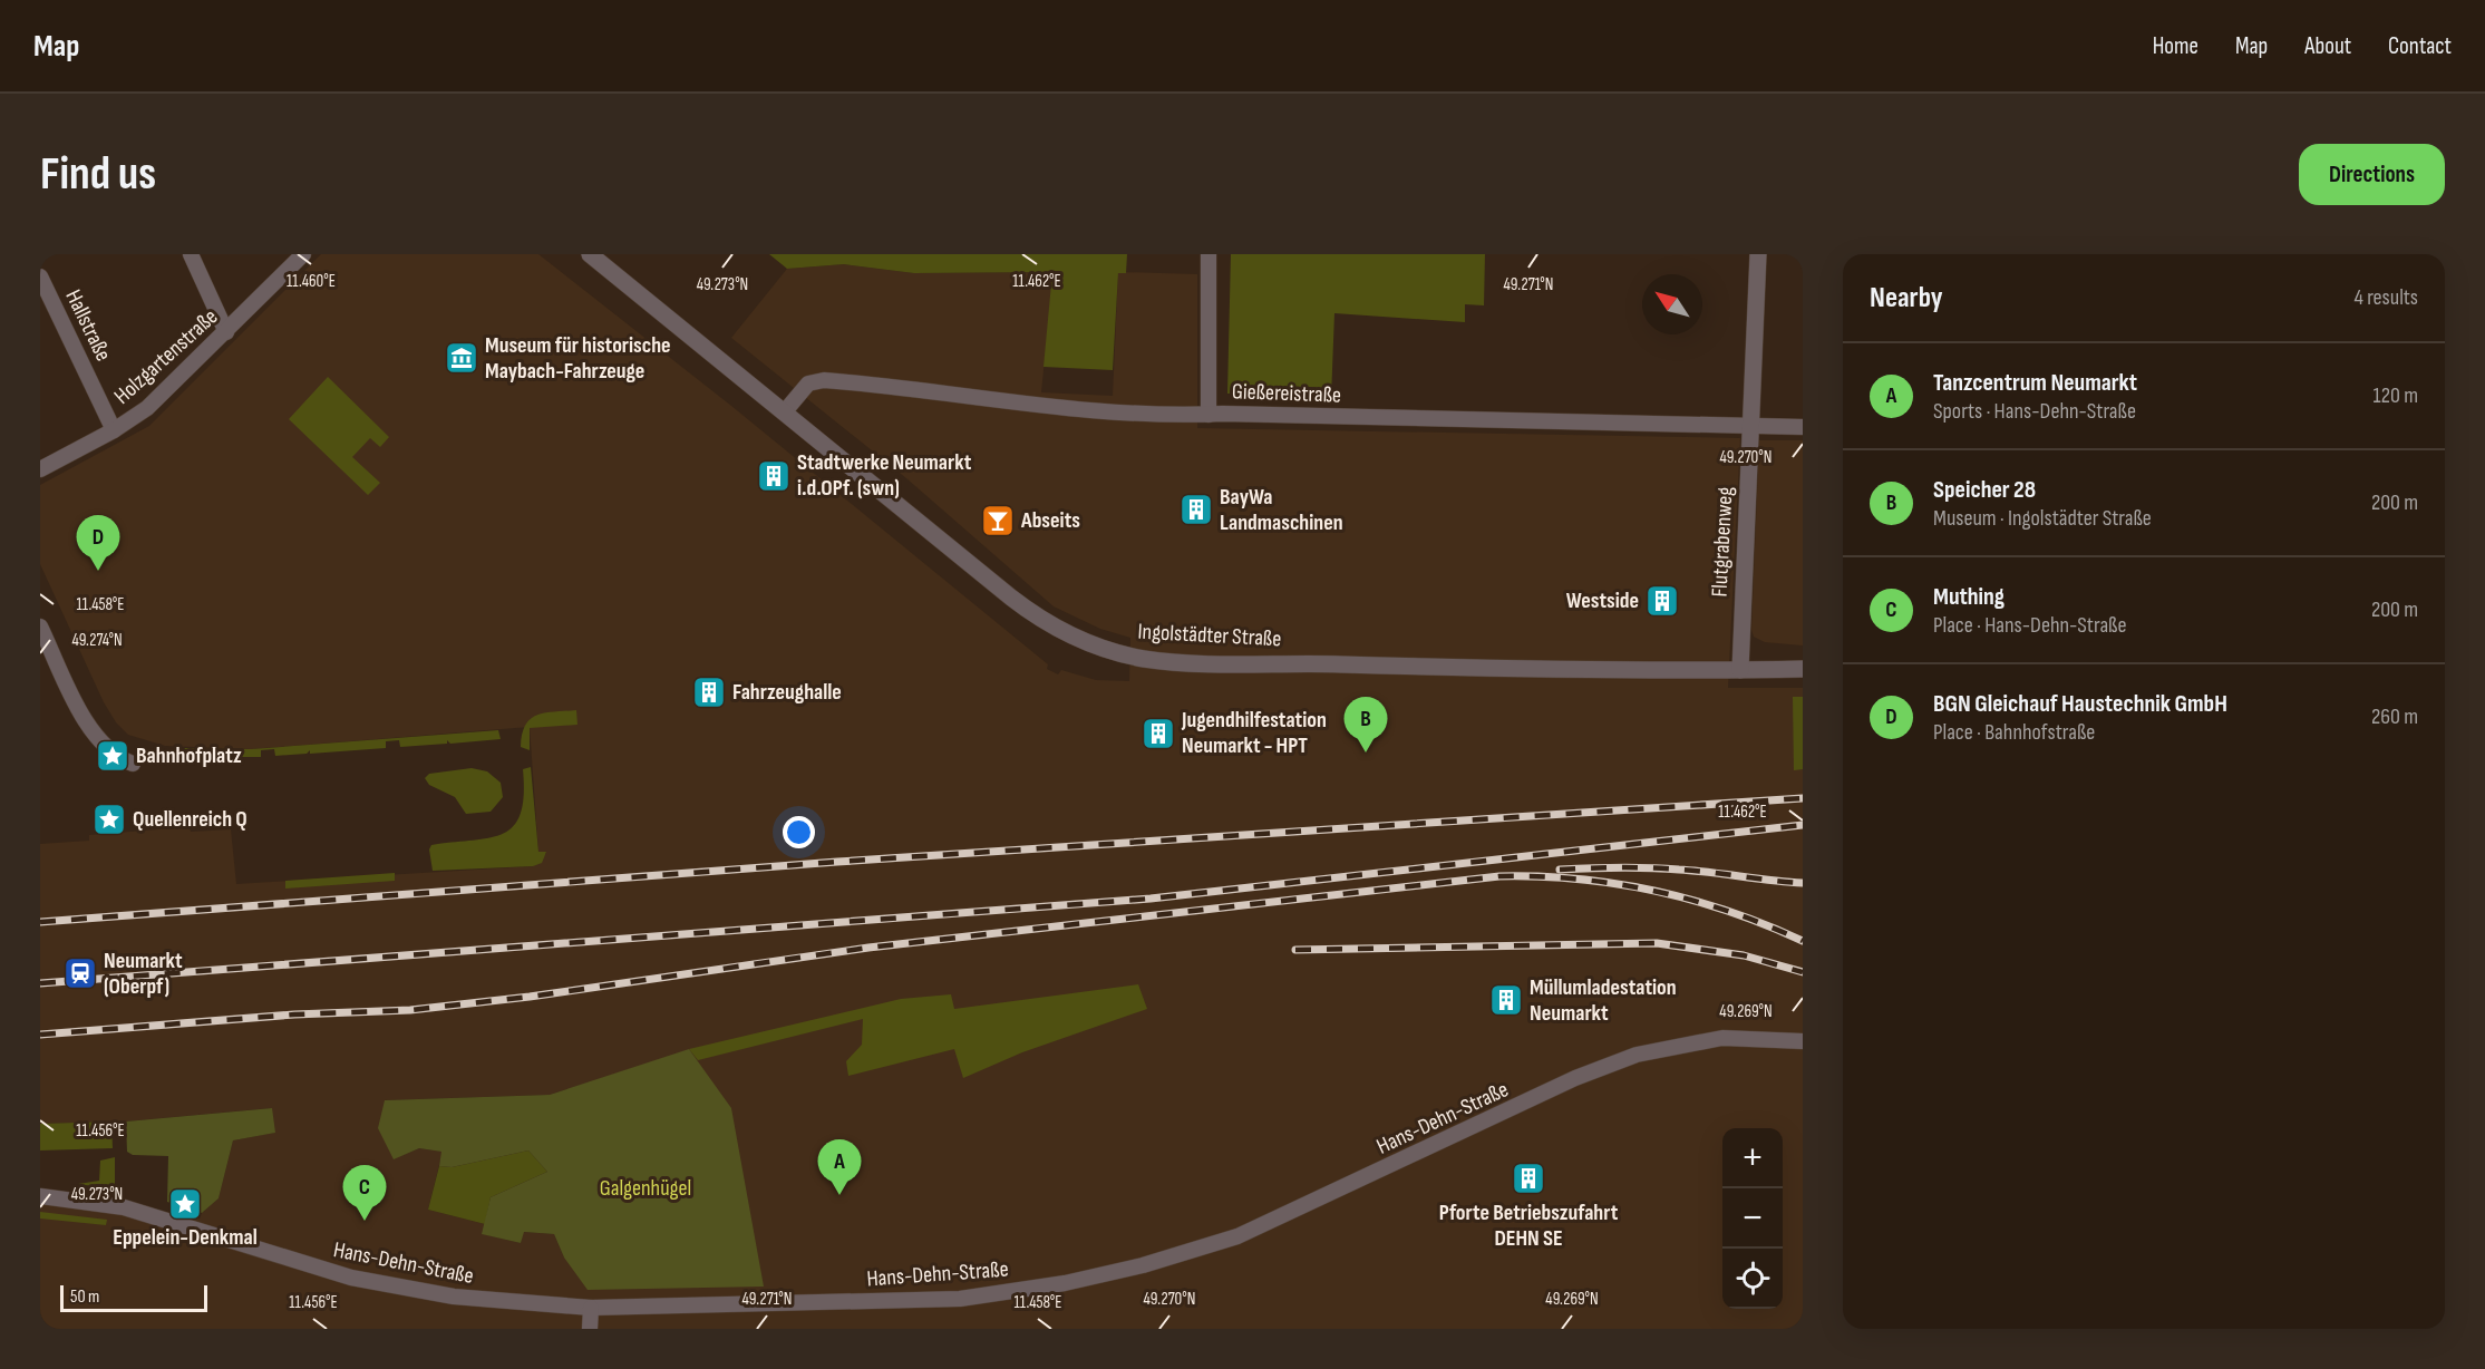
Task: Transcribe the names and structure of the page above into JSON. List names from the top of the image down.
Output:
{
  "streets": {
    "street": [
      "Hallstraße",
      "Holzgartenstraße",
      "Gießereistraße",
      "Flutgrabenweg",
      "Ingolstädter Straße",
      "Hans-Dehn-Straße"
    ]
  },
  "crossings": [
    ["Hallstraße", "Holzgartenstraße"],
    ["Gießereistraße", "Flutgrabenweg"],
    ["Gießereistraße", "Ingolstädter Straße"],
    ["Flutgrabenweg", "Ingolstädter Straße"]
  ],
  "parks": ["Galgenhügel"],
  "places": {
    "museum": ["Museum für historische Maybach-Fahrzeuge"],
    "building": [
      "Stadtwerke Neumarkt i.d.OPf. (swn)",
      "BayWa Landmaschinen",
      "Westside",
      "Fahrzeughalle",
      "Jugendhilfestation Neumarkt - HPT",
      "Müllumladestation Neumarkt",
      "Pforte Betriebszufahrt DEHN SE"
    ],
    "bar": ["Abseits"],
    "place": ["Bahnhofplatz", "Quellenreich Q", "Eppelein-Denkmal"],
    "station": ["Neumarkt (Oberpf)"]
  },
  "scale_bar": "50 m",
  "north": "top left",
  "page": {
    "header": "Map",
    "nav": [
      "Home",
      "Map",
      "About",
      "Contact"
    ],
    "buttons": "Directions",
    "title": "Find us",
    "heading": ["Nearby", "4 results"],
    "list": [
      {
        "mark": "A",
        "name": "Tanzcentrum Neumarkt",
        "note": "Sports · Hans-Dehn-Straße",
        "value": "120 m"
      },
      {
        "mark": "B",
        "name": "Speicher 28",
        "note": "Museum · Ingolstädter Straße",
        "value": "200 m"
      },
      {
        "mark": "C",
        "name": "Muthing",
        "note": "Place · Hans-Dehn-Straße",
        "value": "200 m"
      },
      {
        "mark": "D",
        "name": "BGN Gleichauf Haustechnik GmbH",
        "note": "Place · Bahnhofstraße",
        "value": "260 m"
      }
    ],
    "pins": [
      "D",
      "B",
      "A",
      "C"
    ],
    "map_buttons": ["+", "−"],
    "scale": "50 m"
  },
  "coordinates": [
    "11.460°E",
    "11.462°E",
    "49.273°N",
    "49.271°N",
    "49.270°N",
    "11.458°E",
    "49.274°N",
    "49.269°N",
    "11.456°E"
  ]
}
